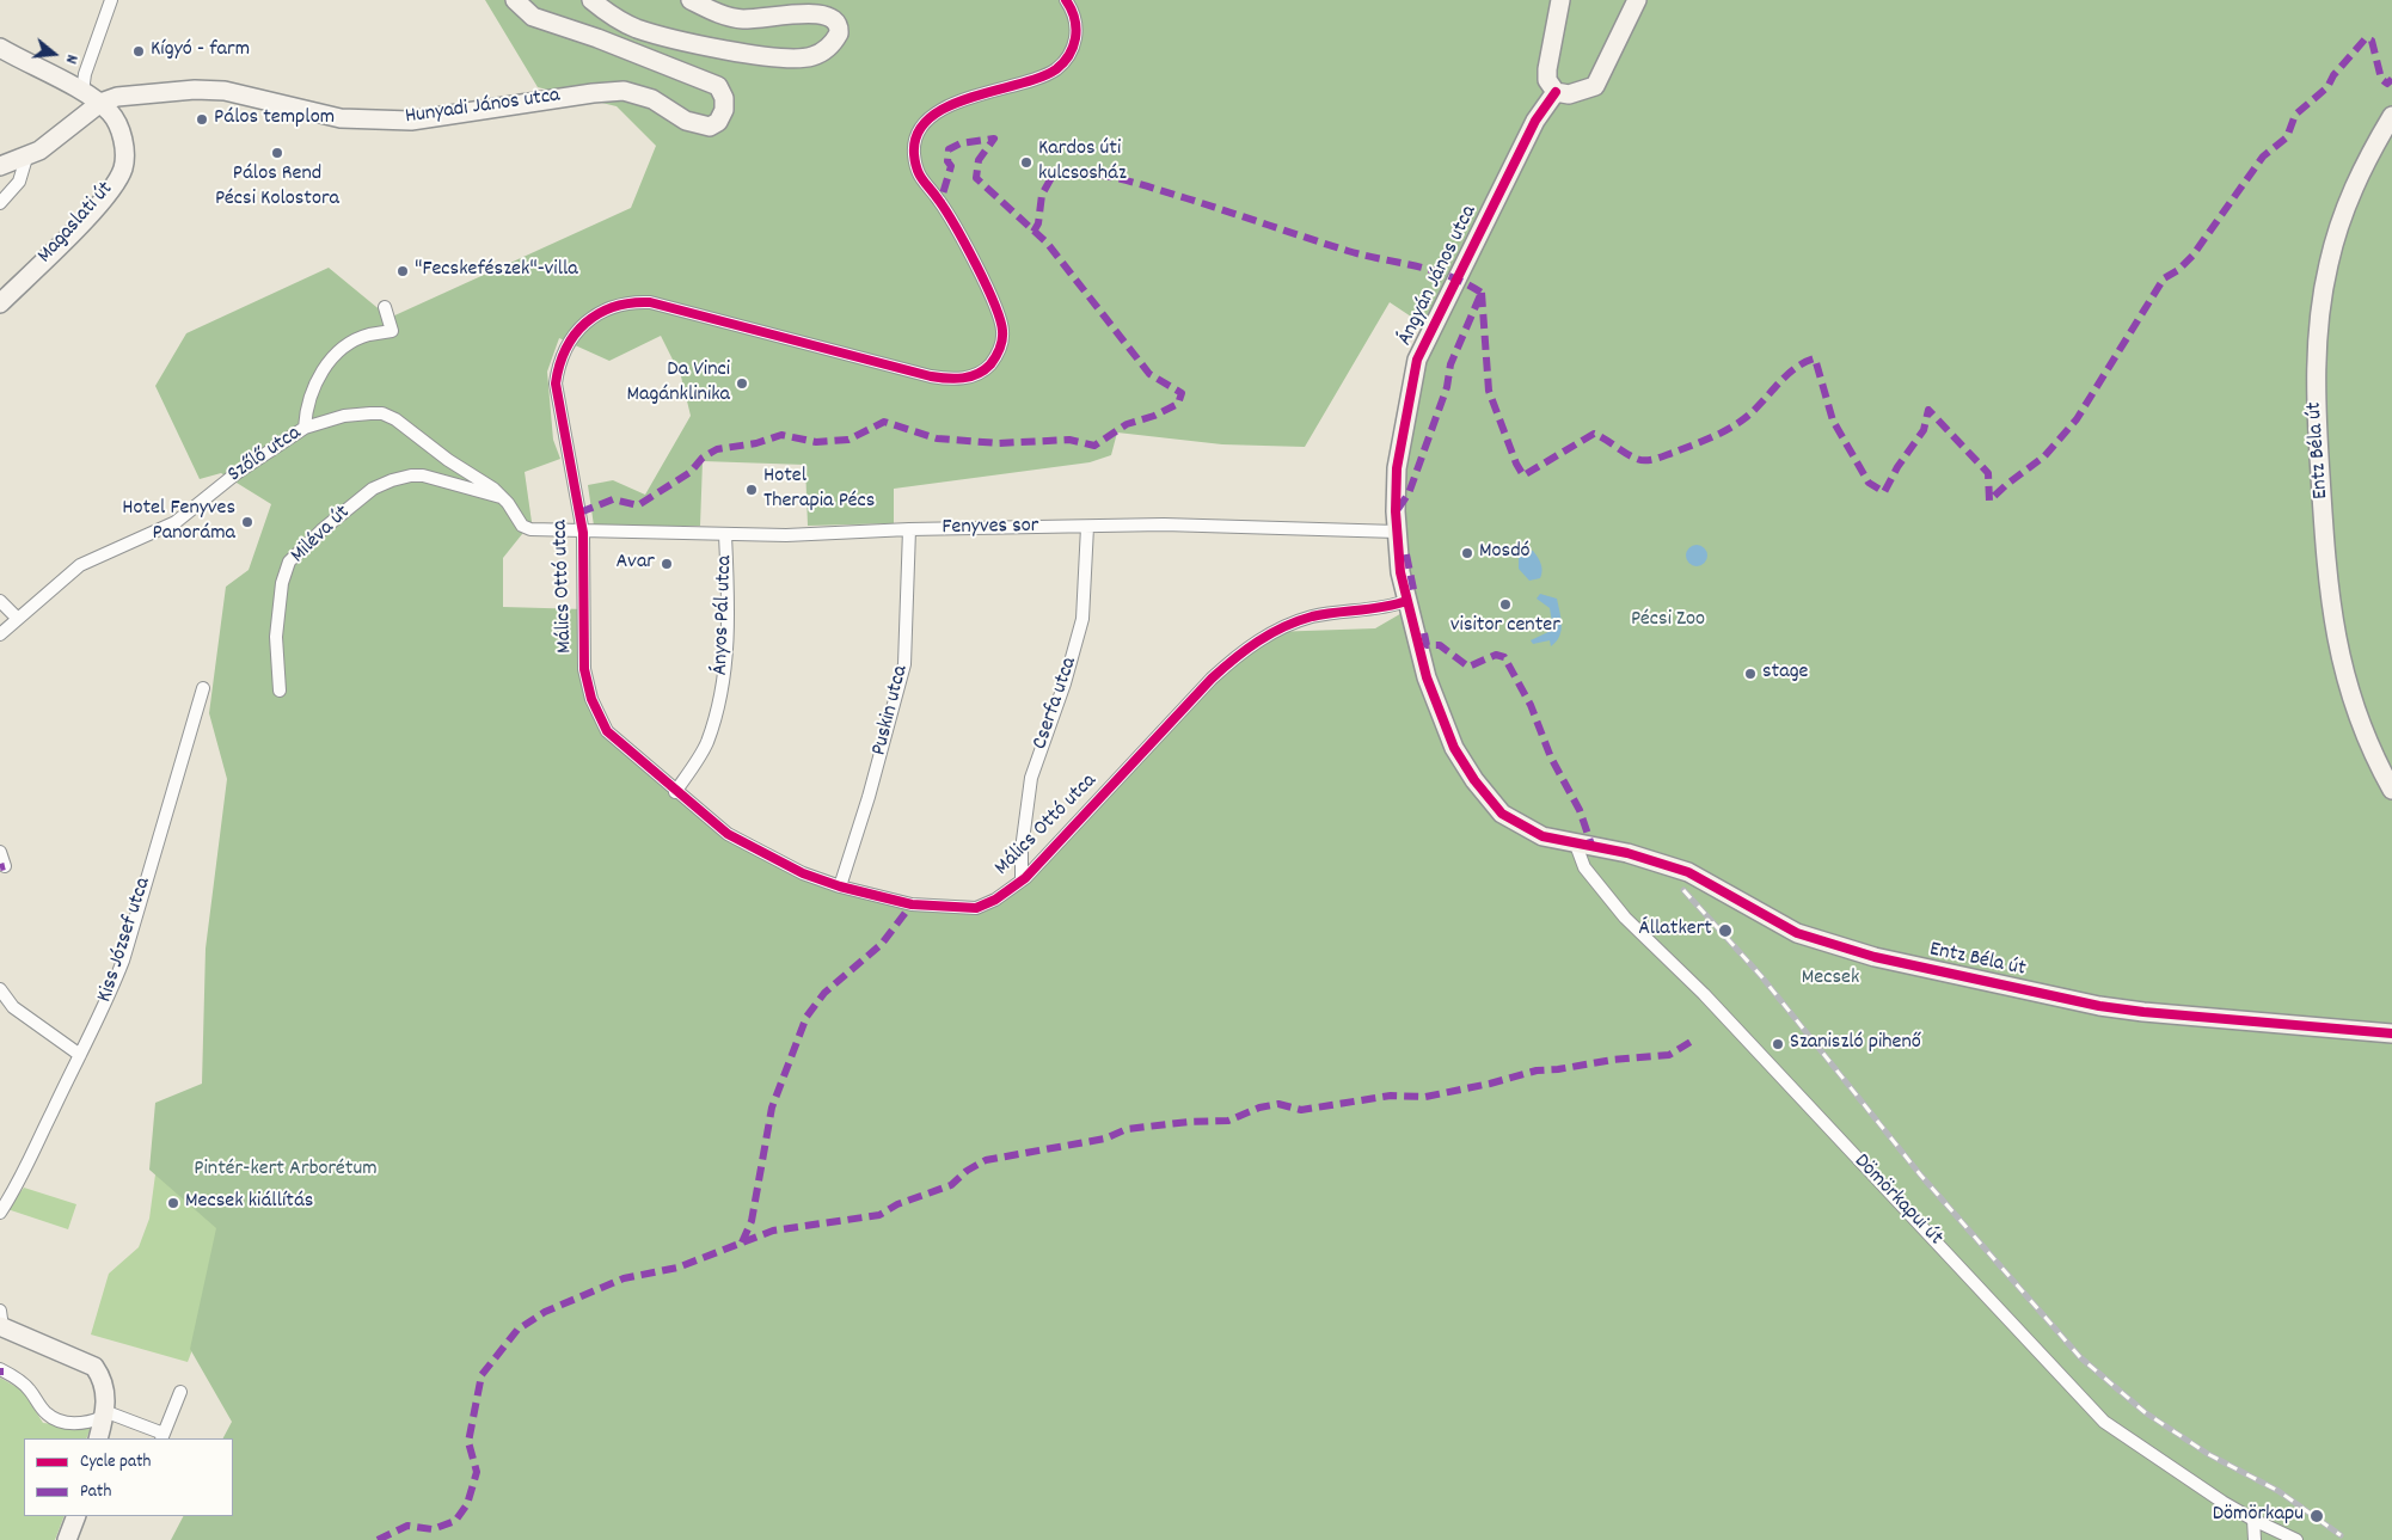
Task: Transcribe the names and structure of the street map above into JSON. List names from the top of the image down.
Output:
{
  "streets": {
    "street": [
      "Hunyadi János utca",
      "Magaslati út",
      "Ángyán János utca",
      "Entz Béla út",
      "Szőlő utca",
      "Fenyves sor",
      "Miléva út",
      "Málics Ottó utca",
      "Ányos Pál utca",
      "Cserfa utca",
      "Puskin utca",
      "Kiss József utca",
      "Dömörkapui út"
    ]
  },
  "crossings": [
    ["Hunyadi János utca", "Magaslati út"],
    ["Ángyán János utca", "Entz Béla út"],
    ["Ángyán János utca", "Fenyves sor"],
    ["Ángyán János utca", "Málics Ottó utca"],
    ["Ángyán János utca", "Dömörkapui út"],
    ["Entz Béla út", "Dömörkapui út"],
    ["Szőlő utca", "Fenyves sor"],
    ["Szőlő utca", "Miléva út"],
    ["Szőlő utca", "Málics Ottó utca"],
    ["Fenyves sor", "Málics Ottó utca"],
    ["Fenyves sor", "Ányos Pál utca"],
    ["Fenyves sor", "Cserfa utca"],
    ["Fenyves sor", "Puskin utca"],
    ["Málics Ottó utca", "Ányos Pál utca"],
    ["Málics Ottó utca", "Cserfa utca"],
    ["Málics Ottó utca", "Puskin utca"]
  ],
  "parks": ["Pécsi Zoo", "Mecsek", "Pintér-kert Arborétum"],
  "places": [
    "Kígyó - farm",
    "Pálos templom",
    "Pálos Rend Pécsi Kolostora",
    "Kardos úti kulcsosház",
    "\"Fecskefészek\"-villa",
    "Da Vinci Magánklinika",
    "Hotel Therapia Pécs",
    "Hotel Fenyves Panoráma",
    "Mosdó",
    "Avar",
    "visitor center",
    "stage",
    "Állatkert",
    "Szaniszló pihenő",
    "Mecsek kiállítás",
    "Dömörkapu"
  ],
  "legend": ["Cycle path", "Path"],
  "north": "right"
}
